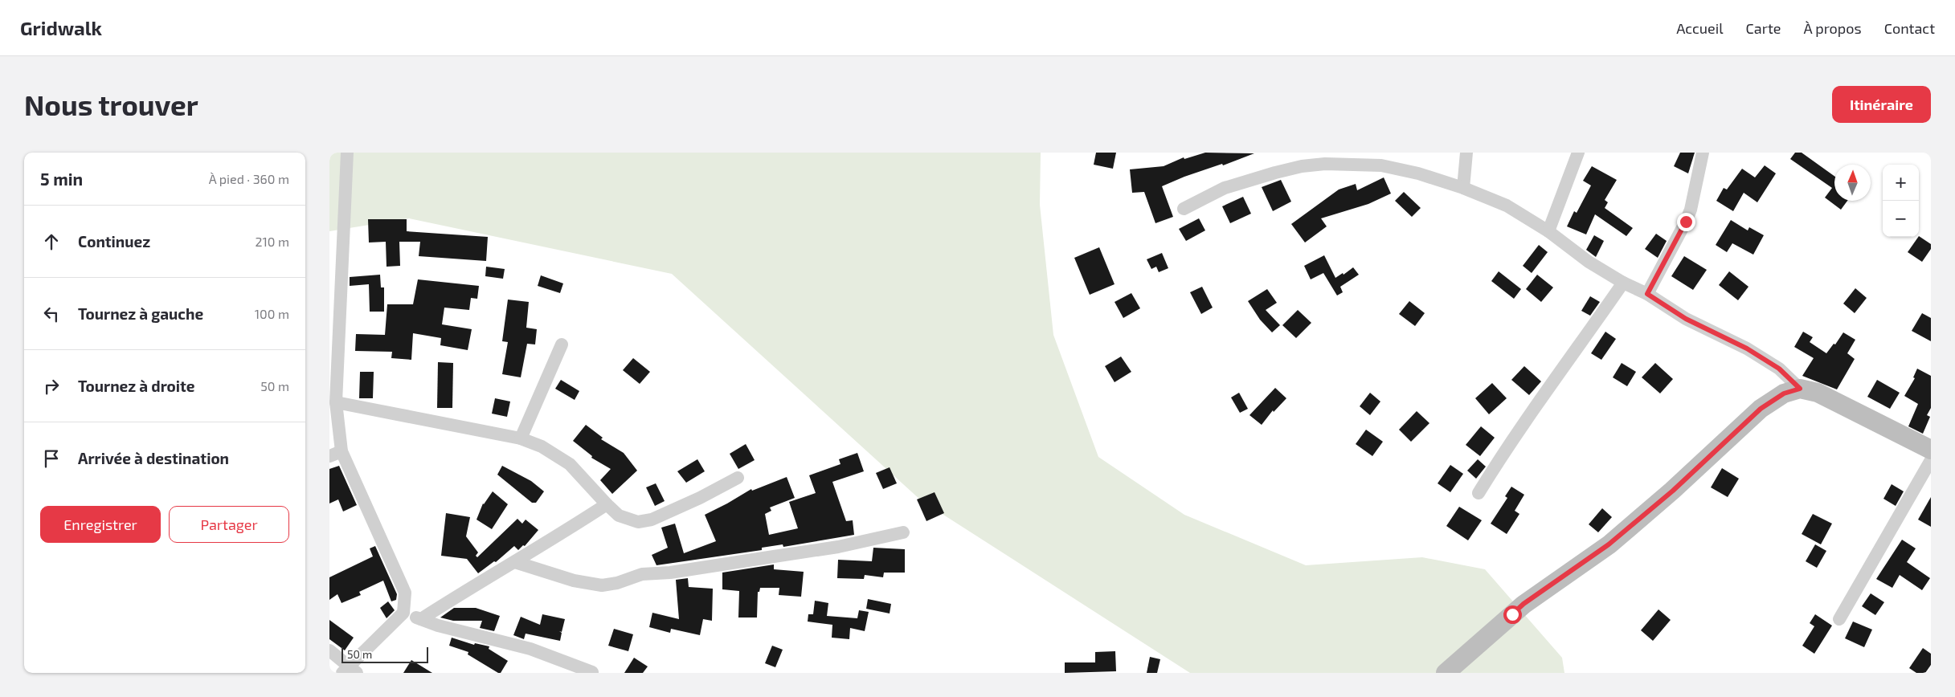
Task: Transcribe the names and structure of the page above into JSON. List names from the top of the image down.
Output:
{
  "scale_bar": "50 m",
  "north": "top",
  "page": {
    "header": "Gridwalk",
    "nav": [
      "Accueil",
      "Carte",
      "À propos",
      "Contact"
    ],
    "buttons": [
      "Itinéraire",
      ["Enregistrer", "Partager"]
    ],
    "title": "Nous trouver",
    "heading": ["5 min", "À pied · 360 m"],
    "map_buttons": ["+", "−"],
    "list": [
      ["Continuez", "210 m"],
      ["Tournez à gauche", "100 m"],
      ["Tournez à droite", "50 m"],
      "Arrivée à destination"
    ],
    "scale": "50 m"
  }
}
